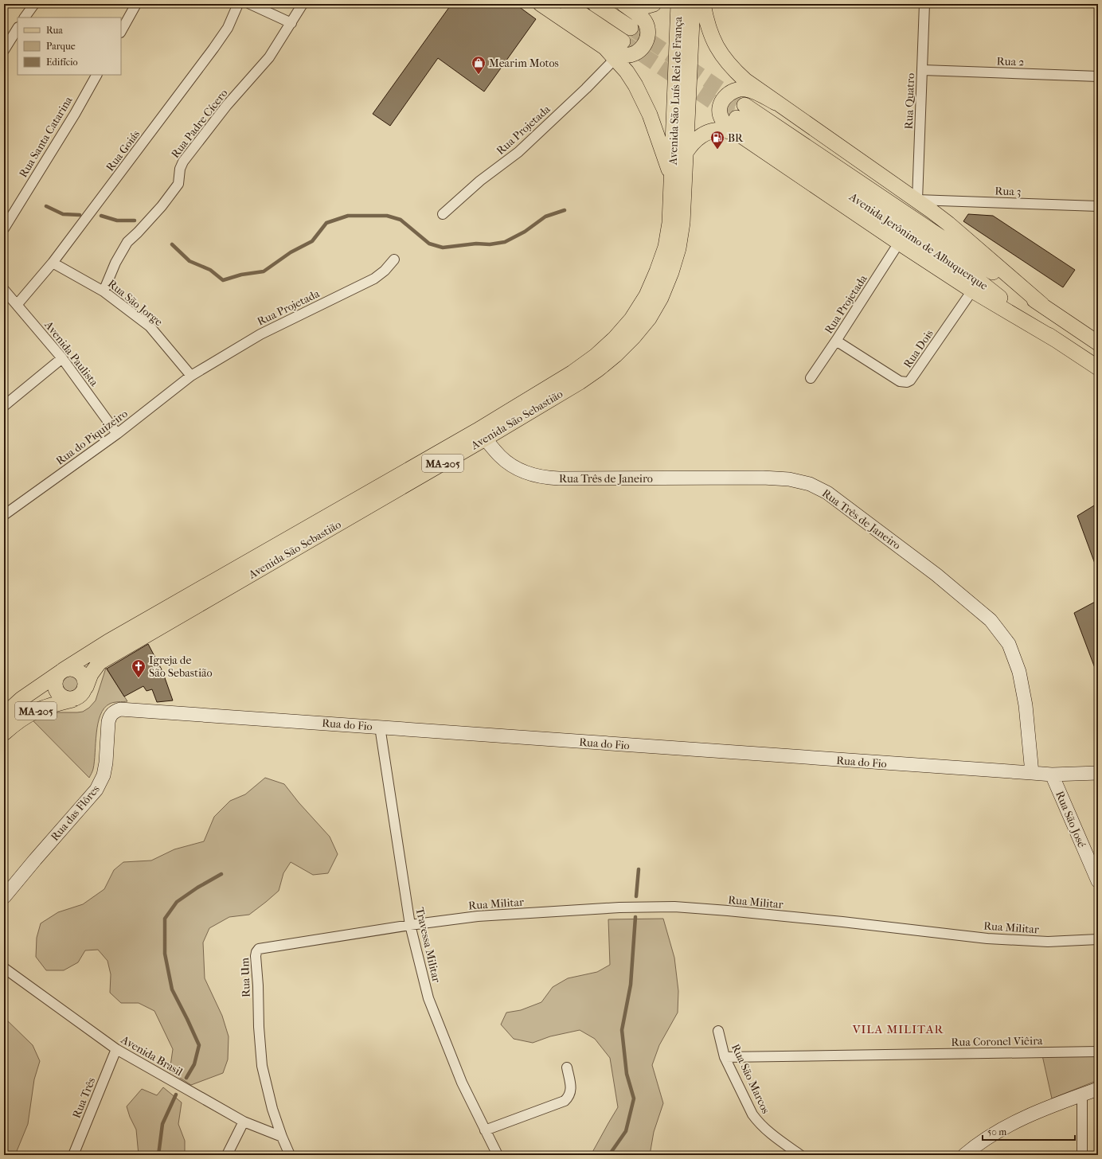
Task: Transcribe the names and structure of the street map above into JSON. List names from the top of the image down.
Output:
{
  "streets": {
    "main road": [
      "Avenida São Luís Rei de França",
      "Avenida Jerônimo de Albuquerque",
      "Avenida São Sebastião",
      "MA-205"
    ],
    "street": [
      "Rua 2",
      "Rua Quatro",
      "Rua Padre Cícero",
      "Rua Projetada",
      "Rua Santa Catarina",
      "Rua Goiás",
      "Rua 3",
      "Rua São Jorge",
      "Rua Dois",
      "Avenida Paulista",
      "Rua do Piquizeiro",
      "Rua Três de Janeiro",
      "Rua do Fio",
      "Rua das Flôres",
      "Rua São José",
      "Rua Militar",
      "Travessa Militar",
      "Rua Um",
      "Rua Coronel Viêira",
      "Avenida Brasil",
      "Rua São Marcos",
      "Rua Três"
    ]
  },
  "crossings": [
    ["Rua 2", "Rua Quatro"],
    ["Avenida São Luís Rei de França", "Avenida São Sebastião"],
    ["Rua Quatro", "Rua 3"],
    ["Rua Padre Cícero", "Rua São Jorge"],
    ["Rua Projetada", "Rua São Jorge"],
    ["Rua Projetada", "Rua Dois"],
    ["Rua Projetada", "Rua do Piquizeiro"],
    ["Rua Goiás", "Rua São Jorge"],
    ["Rua Goiás", "Avenida Paulista"],
    ["Rua São Jorge", "Rua do Piquizeiro"],
    ["Avenida Paulista", "Rua do Piquizeiro"],
    ["Avenida São Sebastião", "MA-205"],
    ["Avenida São Sebastião", "Rua Três de Janeiro"],
    ["Rua Três de Janeiro", "Rua do Fio"],
    ["Rua do Fio", "Rua das Flôres"],
    ["Rua do Fio", "Rua São José"],
    ["Rua do Fio", "Travessa Militar"],
    ["Rua Militar", "Travessa Militar"],
    ["Rua Militar", "Rua Um"],
    ["Travessa Militar", "Rua Um"],
    ["Rua Um", "Avenida Brasil"],
    ["Rua Coronel Viêira", "Rua São Marcos"],
    ["Avenida Brasil", "Rua Três"]
  ],
  "districts": ["VILA MILITAR"],
  "places": {
    "shop": ["Mearim Motos"],
    "fuel station": ["BR"],
    "church": ["Igreja de São Sebastião"]
  },
  "legend": ["Rua", "Parque", "Edifício"],
  "scale_bar": "50 m"
}
